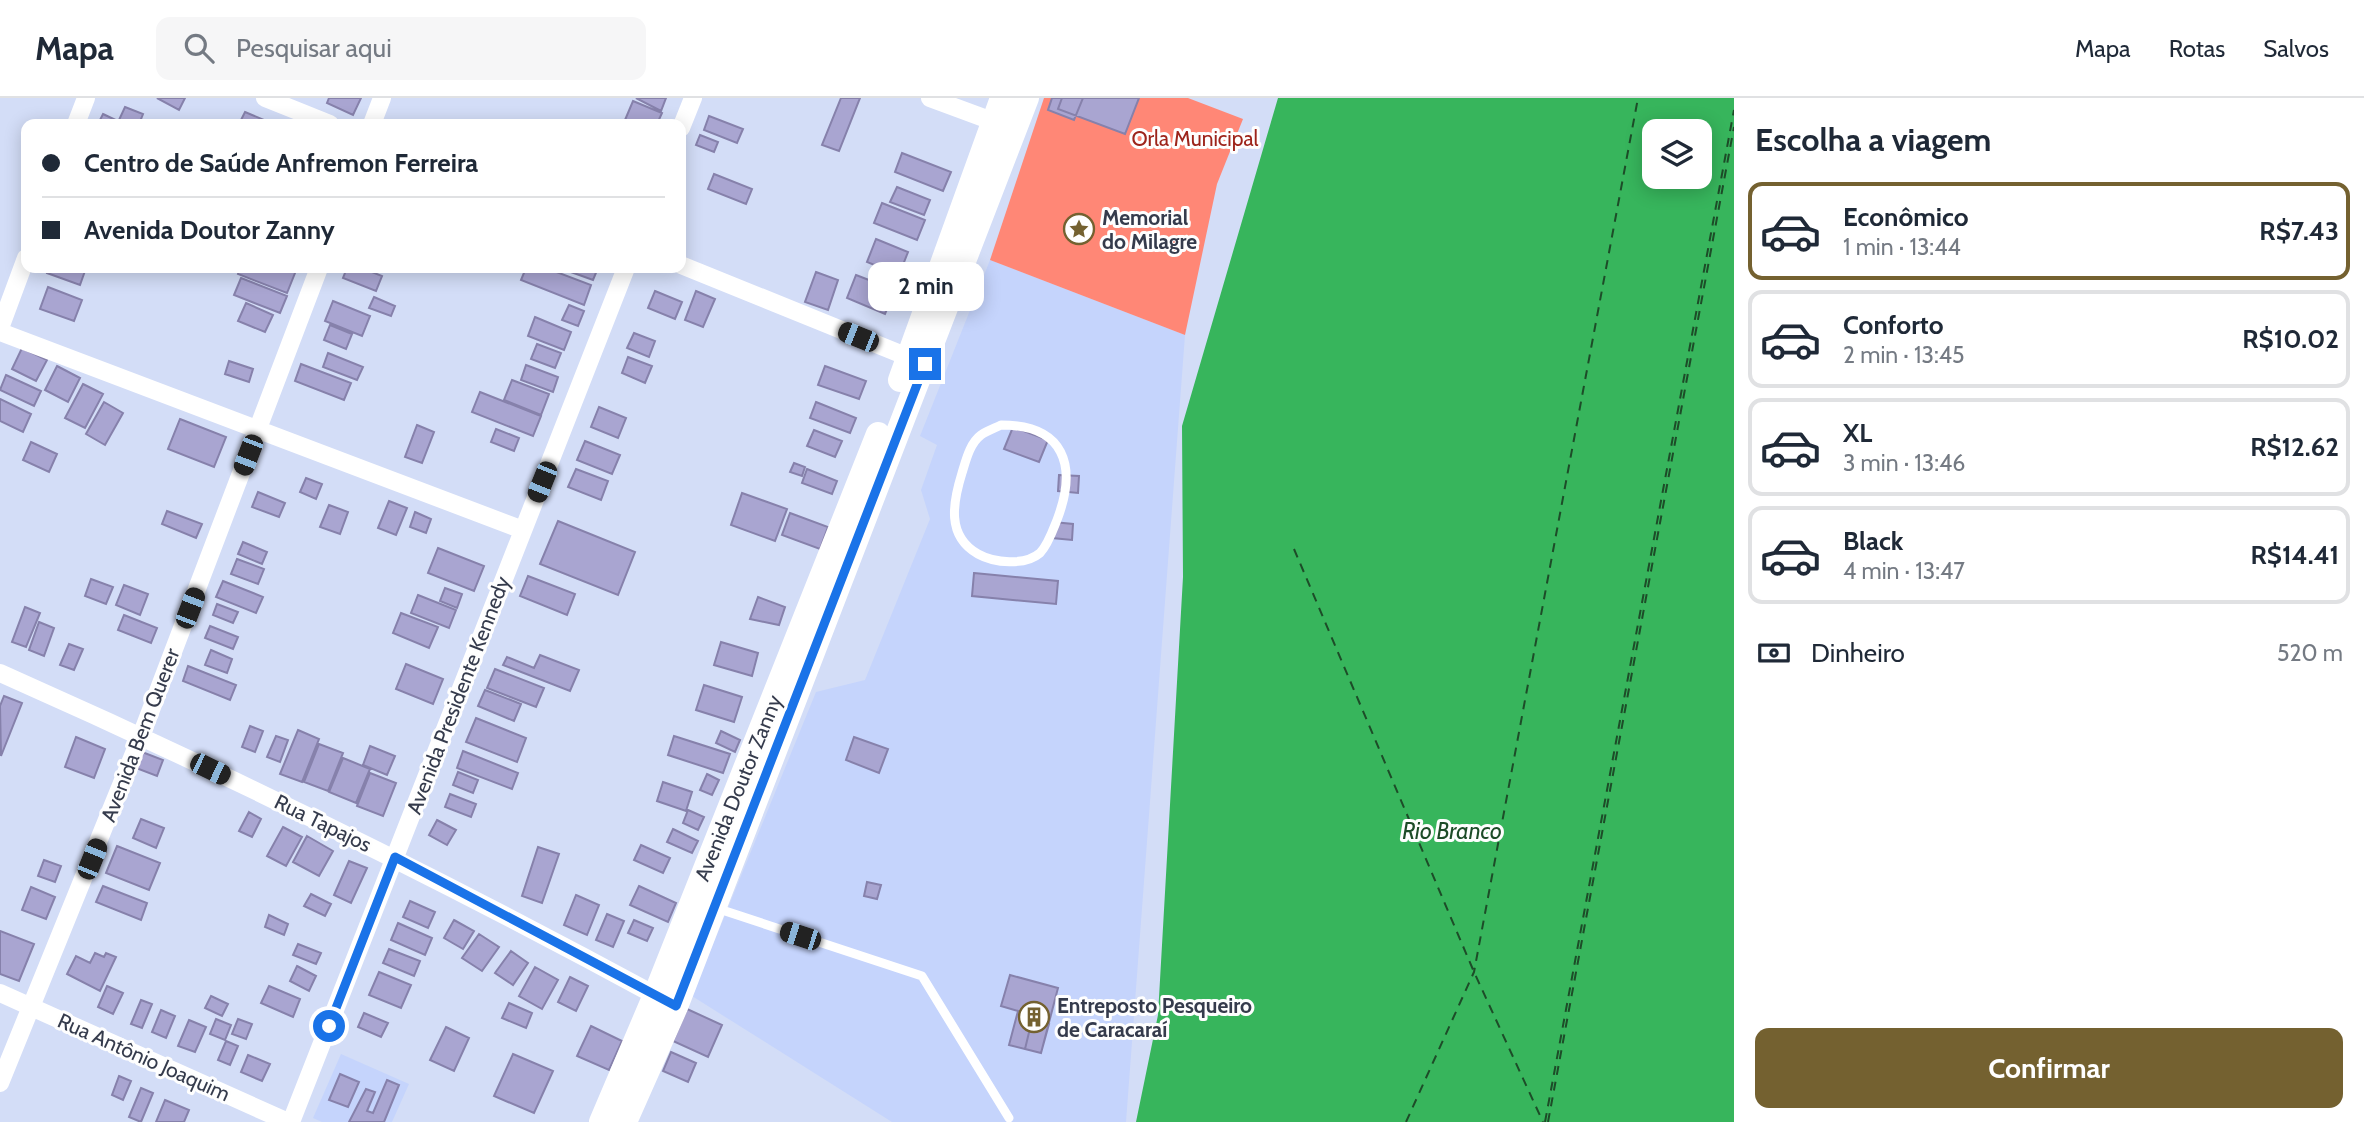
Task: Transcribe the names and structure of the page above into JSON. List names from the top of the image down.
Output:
{
  "streets": {
    "street": [
      "Avenida Presidente Kennedy",
      "Avenida Bem Querer",
      "Avenida Doutor Zanny",
      "Rua Tapajos",
      "Rua Antônio Joaquim"
    ]
  },
  "crossings": [
    ["Avenida Presidente Kennedy", "Rua Tapajos"],
    ["Avenida Presidente Kennedy", "Rua Antônio Joaquim"],
    ["Avenida Bem Querer", "Rua Tapajos"],
    ["Avenida Bem Querer", "Rua Antônio Joaquim"],
    ["Avenida Doutor Zanny", "Rua Tapajos"]
  ],
  "water": ["Rio Branco"],
  "parks": ["Orla Municipal"],
  "places": {
    "place": ["Memorial do Milagre"],
    "building": ["Entreposto Pesqueiro de Caracaraí"]
  },
  "page": {
    "header": "Mapa",
    "search": "Pesquisar aqui",
    "nav": ["Mapa", "Rotas", "Salvos"],
    "heading": "Escolha a viagem",
    "banner": ["Centro de Saúde Anfremon Ferreira", "Avenida Doutor Zanny"],
    "list": [
      {
        "name": "Econômico",
        "note": "1 min · 13:44",
        "value": "R$7.43"
      },
      {
        "name": "Conforto",
        "note": "2 min · 13:45",
        "value": "R$10.02"
      },
      {
        "name": "XL",
        "note": "3 min · 13:46",
        "value": "R$12.62"
      },
      {
        "name": "Black",
        "note": "4 min · 13:47",
        "value": "R$14.41"
      }
    ],
    "bubble": "2 min",
    "pay": ["Dinheiro", "520 m"],
    "buttons": "Confirmar"
  }
}
